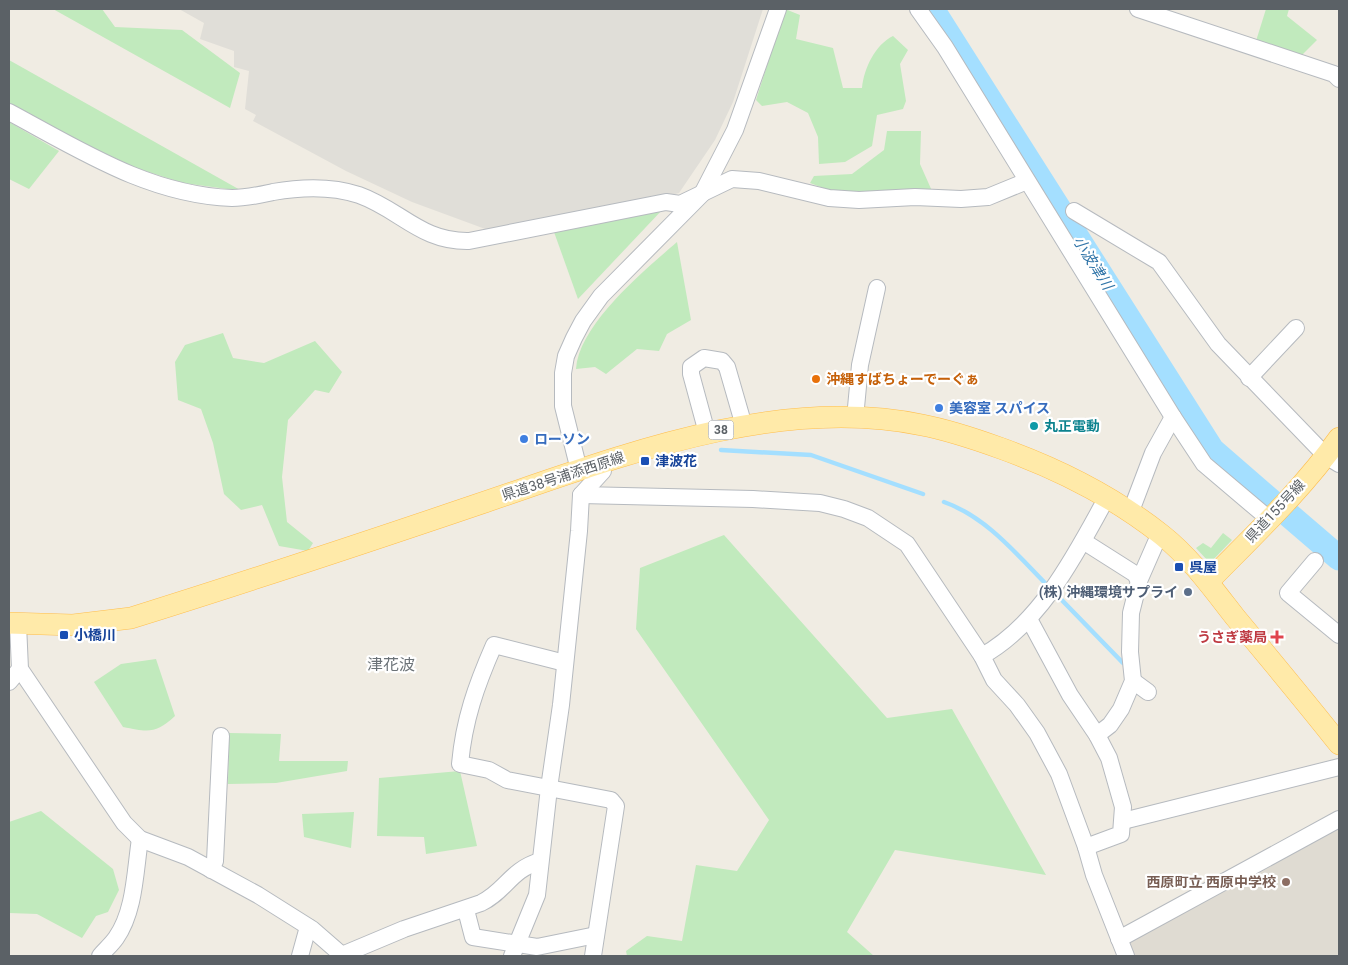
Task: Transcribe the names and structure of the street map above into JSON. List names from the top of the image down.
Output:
{
  "streets": {
    "main road": ["38", "県道38号浦添西原線", "県道155号線"]
  },
  "crossings": [
    ["県道38号浦添西原線", "県道155号線"]
  ],
  "districts": ["津花波"],
  "water": ["小波津川"],
  "places": {
    "other": [
      "沖縄すばちょーでーぐぁ",
      "美容室 スパイス",
      "丸正電動",
      "ローソン",
      "(株) 沖縄環境サプライ",
      "西原町立 西原中学校"
    ],
    "transit": ["津波花", "呉屋", "小橋川"],
    "health": ["うさぎ薬局"]
  }
}
